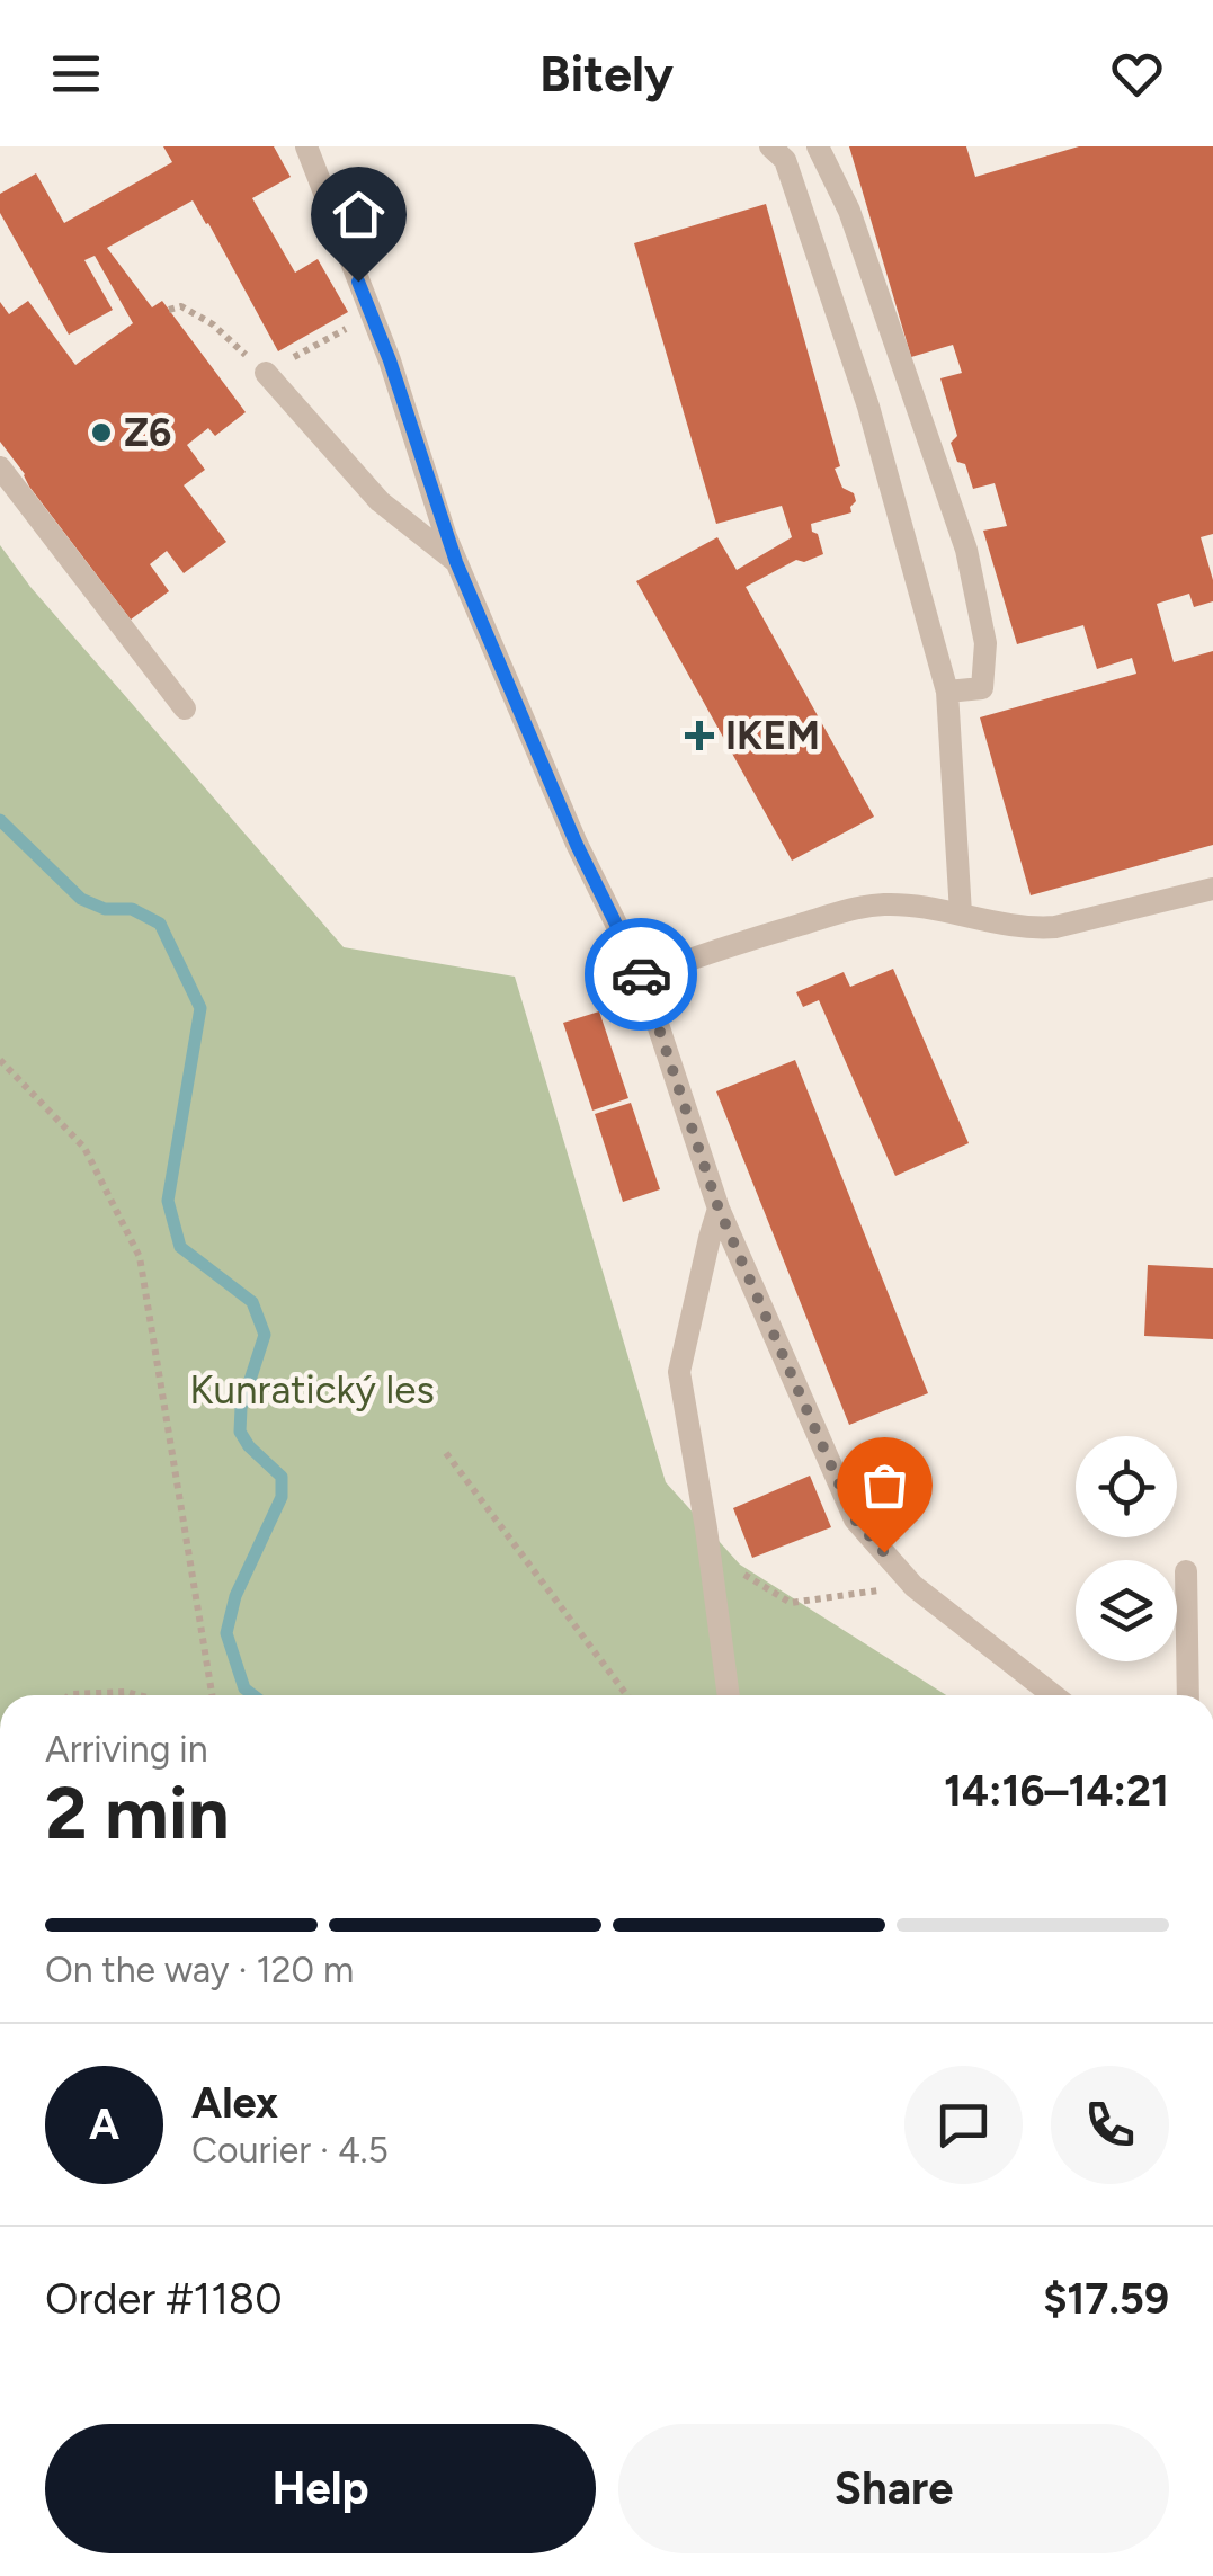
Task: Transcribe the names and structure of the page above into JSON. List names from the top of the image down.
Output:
{
  "parks": ["Kunratický les"],
  "places": {
    "other": ["Z6"],
    "health": ["IKEM"]
  },
  "page": {
    "header": "Bitely",
    "heading": ["2 min", "Arriving in", "14:16–14:21"],
    "panel": [
      "Alex",
      "Courier · 4.5",
      "Order #1180",
      "$17.59"
    ],
    "bar": "On the way · 120 m",
    "round": "A",
    "buttons": ["Help", "Share"]
  }
}
